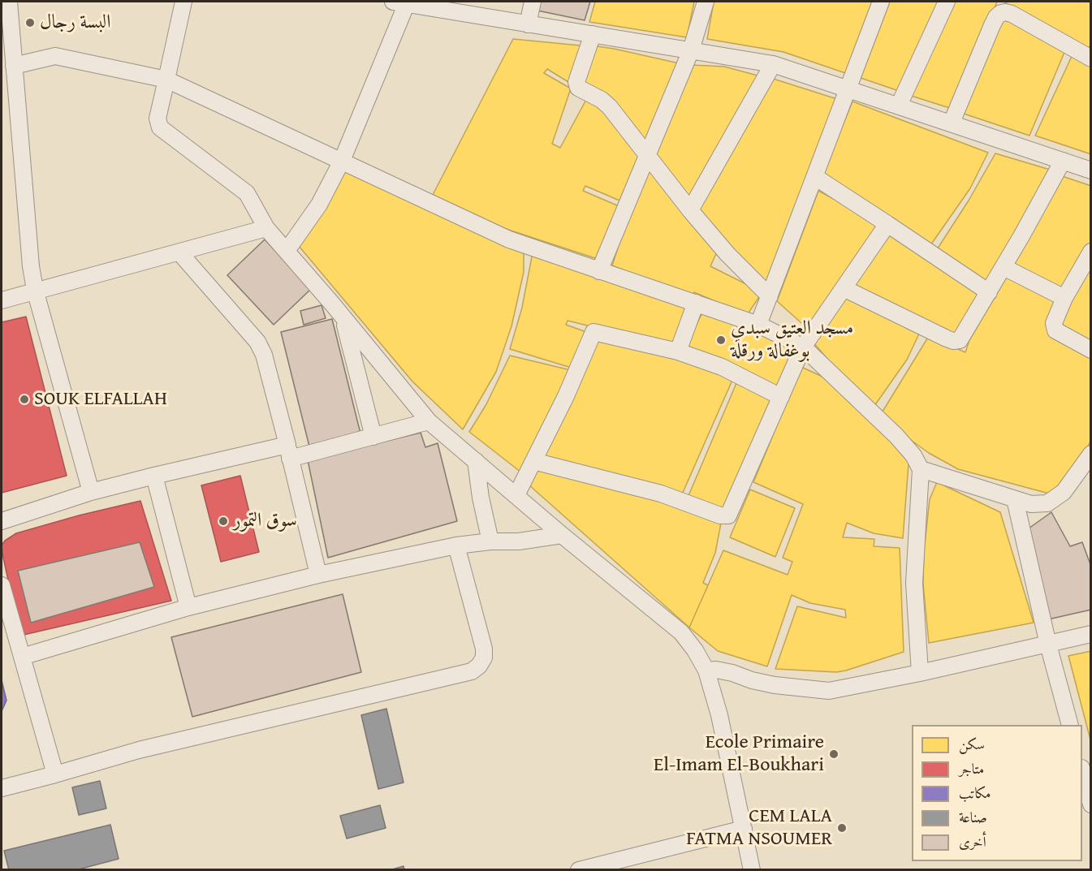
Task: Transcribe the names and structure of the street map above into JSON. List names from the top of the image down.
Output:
{
  "places": [
    "البسة رجال",
    "مسجد العتيق سبدي بوغفالة ورقلة",
    "SOUK ELFALLAH",
    "سوق التمور",
    "Ecole Primaire El-Imam El-Boukhari",
    "CEM LALA FATMA NSOUMER"
  ],
  "legend": [
    "سكن",
    "متاجر",
    "مكاتب",
    "صناعة",
    "أخرى"
  ]
}
